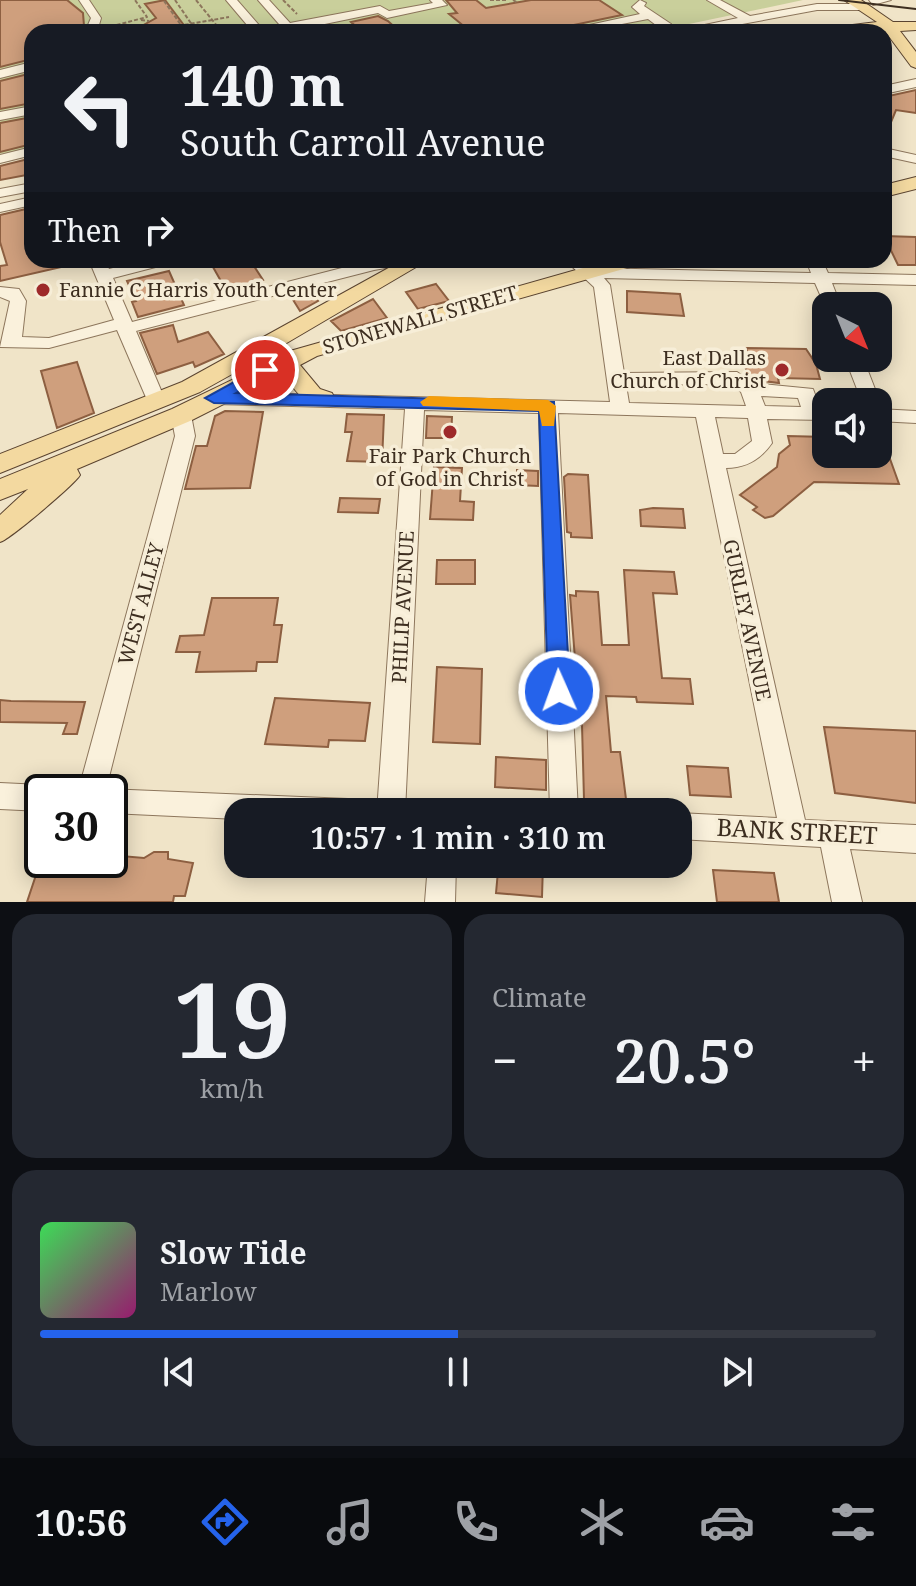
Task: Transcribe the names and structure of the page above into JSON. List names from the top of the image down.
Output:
{
  "streets": {
    "main road": ["STONEWALL STREET"],
    "street": [
      "WEST ALLEY",
      "PHILIP AVENUE",
      "GURLEY AVENUE",
      "BANK STREET"
    ]
  },
  "crossings": [
    ["STONEWALL STREET", "WEST ALLEY"],
    ["GURLEY AVENUE", "BANK STREET"]
  ],
  "places": ["Fannie C Harris Youth Center", "East Dallas Church of Christ", "Fair Park Church of God in Christ"],
  "north": "bottom right",
  "page": {
    "turn": ["140 m", "South Carroll Avenue"],
    "then": "Then",
    "limit": "30",
    "trip": "10:57 · 1 min · 310 m",
    "tile": [
      ["19", "km/h"],
      "Climate"
    ],
    "heat": ["−", "20.5°", "+"],
    "song": ["Slow Tide", "Marlow"],
    "tabs": "10:56"
  }
}
